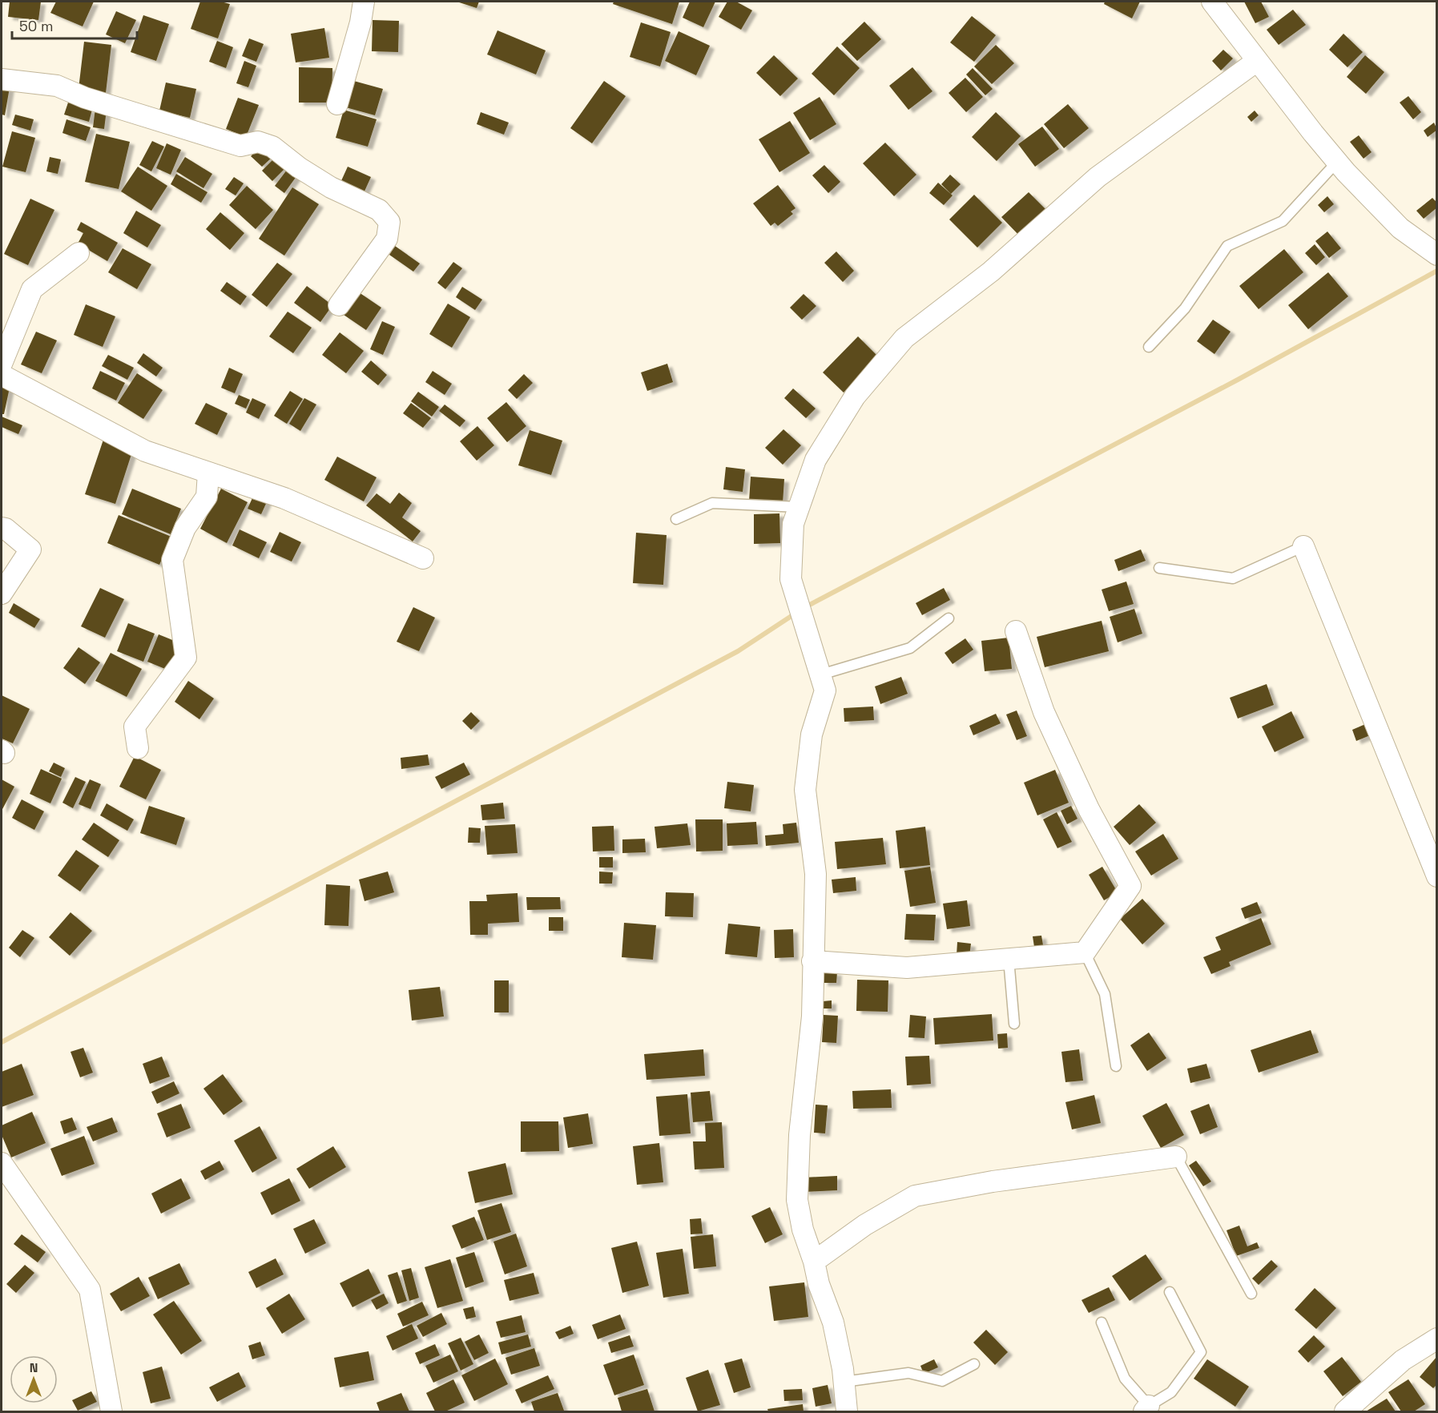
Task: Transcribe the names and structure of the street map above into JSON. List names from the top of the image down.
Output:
{
  "scale_bar": "50 m",
  "north": "top"
}
